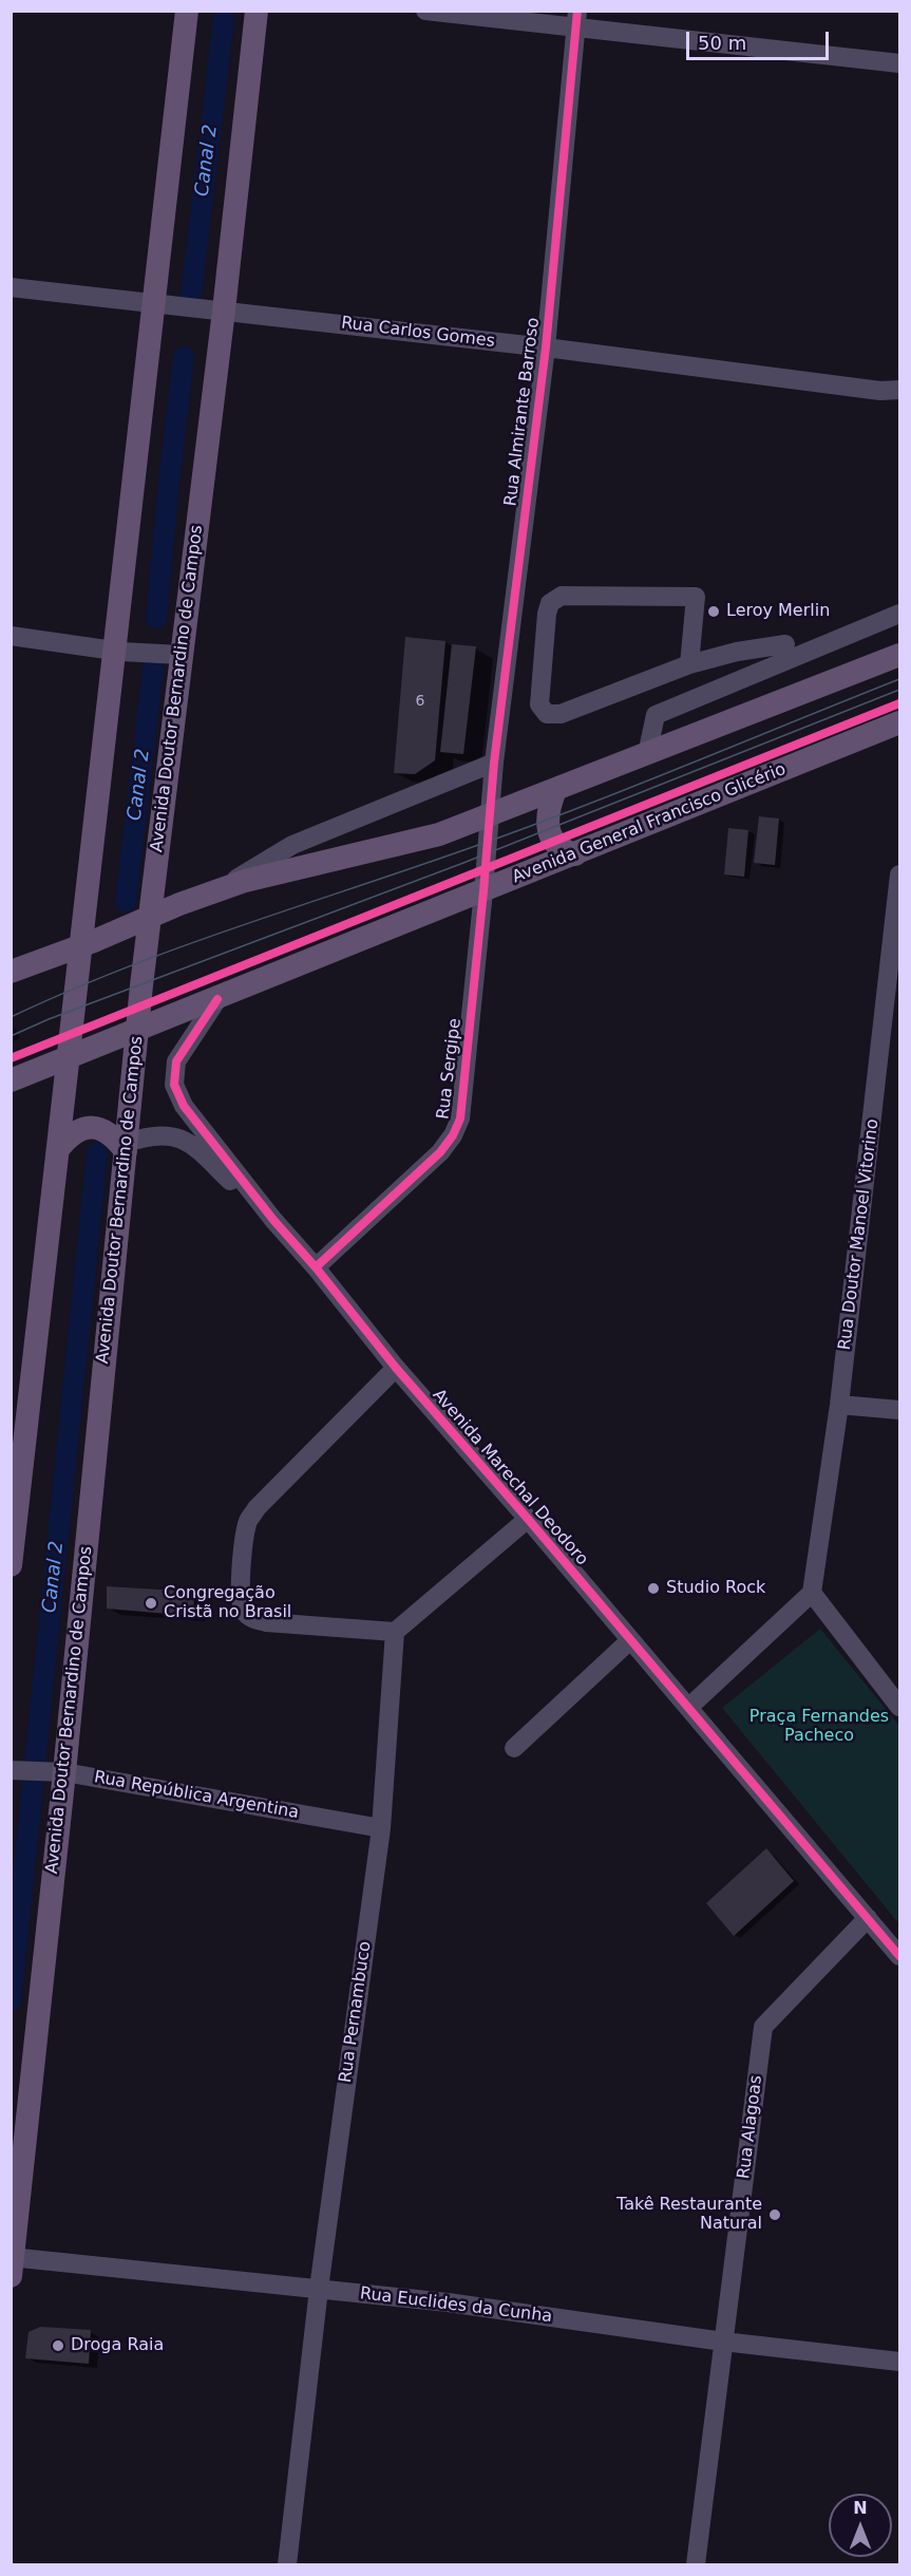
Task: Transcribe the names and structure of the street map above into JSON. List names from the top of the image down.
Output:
{
  "streets": {
    "main road": ["Avenida Doutor Bernardino de Campos", "Avenida General Francisco Glicério"],
    "street": [
      "Rua Carlos Gomes",
      "Rua Almirante Barroso",
      "Rua Sergipe",
      "Rua Doutor Manoel Vitorino",
      "Avenida Marechal Deodoro",
      "Rua República Argentina",
      "Rua Pernambuco",
      "Rua Alagoas",
      "Rua Euclides da Cunha"
    ]
  },
  "crossings": [
    ["Rua Carlos Gomes", "Rua Almirante Barroso"],
    ["Rua Carlos Gomes", "Avenida Doutor Bernardino de Campos"],
    ["Rua Almirante Barroso", "Rua Sergipe"],
    ["Avenida Doutor Bernardino de Campos", "Avenida General Francisco Glicério"],
    ["Avenida Doutor Bernardino de Campos", "Rua República Argentina"],
    ["Avenida Doutor Bernardino de Campos", "Rua Euclides da Cunha"],
    ["Avenida General Francisco Glicério", "Rua Sergipe"],
    ["Avenida General Francisco Glicério", "Avenida Marechal Deodoro"],
    ["Rua Sergipe", "Avenida Marechal Deodoro"],
    ["Avenida Marechal Deodoro", "Rua Alagoas"],
    ["Rua República Argentina", "Rua Pernambuco"],
    ["Rua Pernambuco", "Rua Euclides da Cunha"],
    ["Rua Alagoas", "Rua Euclides da Cunha"]
  ],
  "water": ["Canal 2"],
  "parks": ["Praça Fernandes Pacheco"],
  "places": [
    "Leroy Merlin",
    "Studio Rock",
    "Congregação Cristã no Brasil",
    "Takê Restaurante Natural",
    "Droga Raia"
  ],
  "house_numbers": ["6"],
  "scale_bar": "50 m",
  "north": "top"
}
